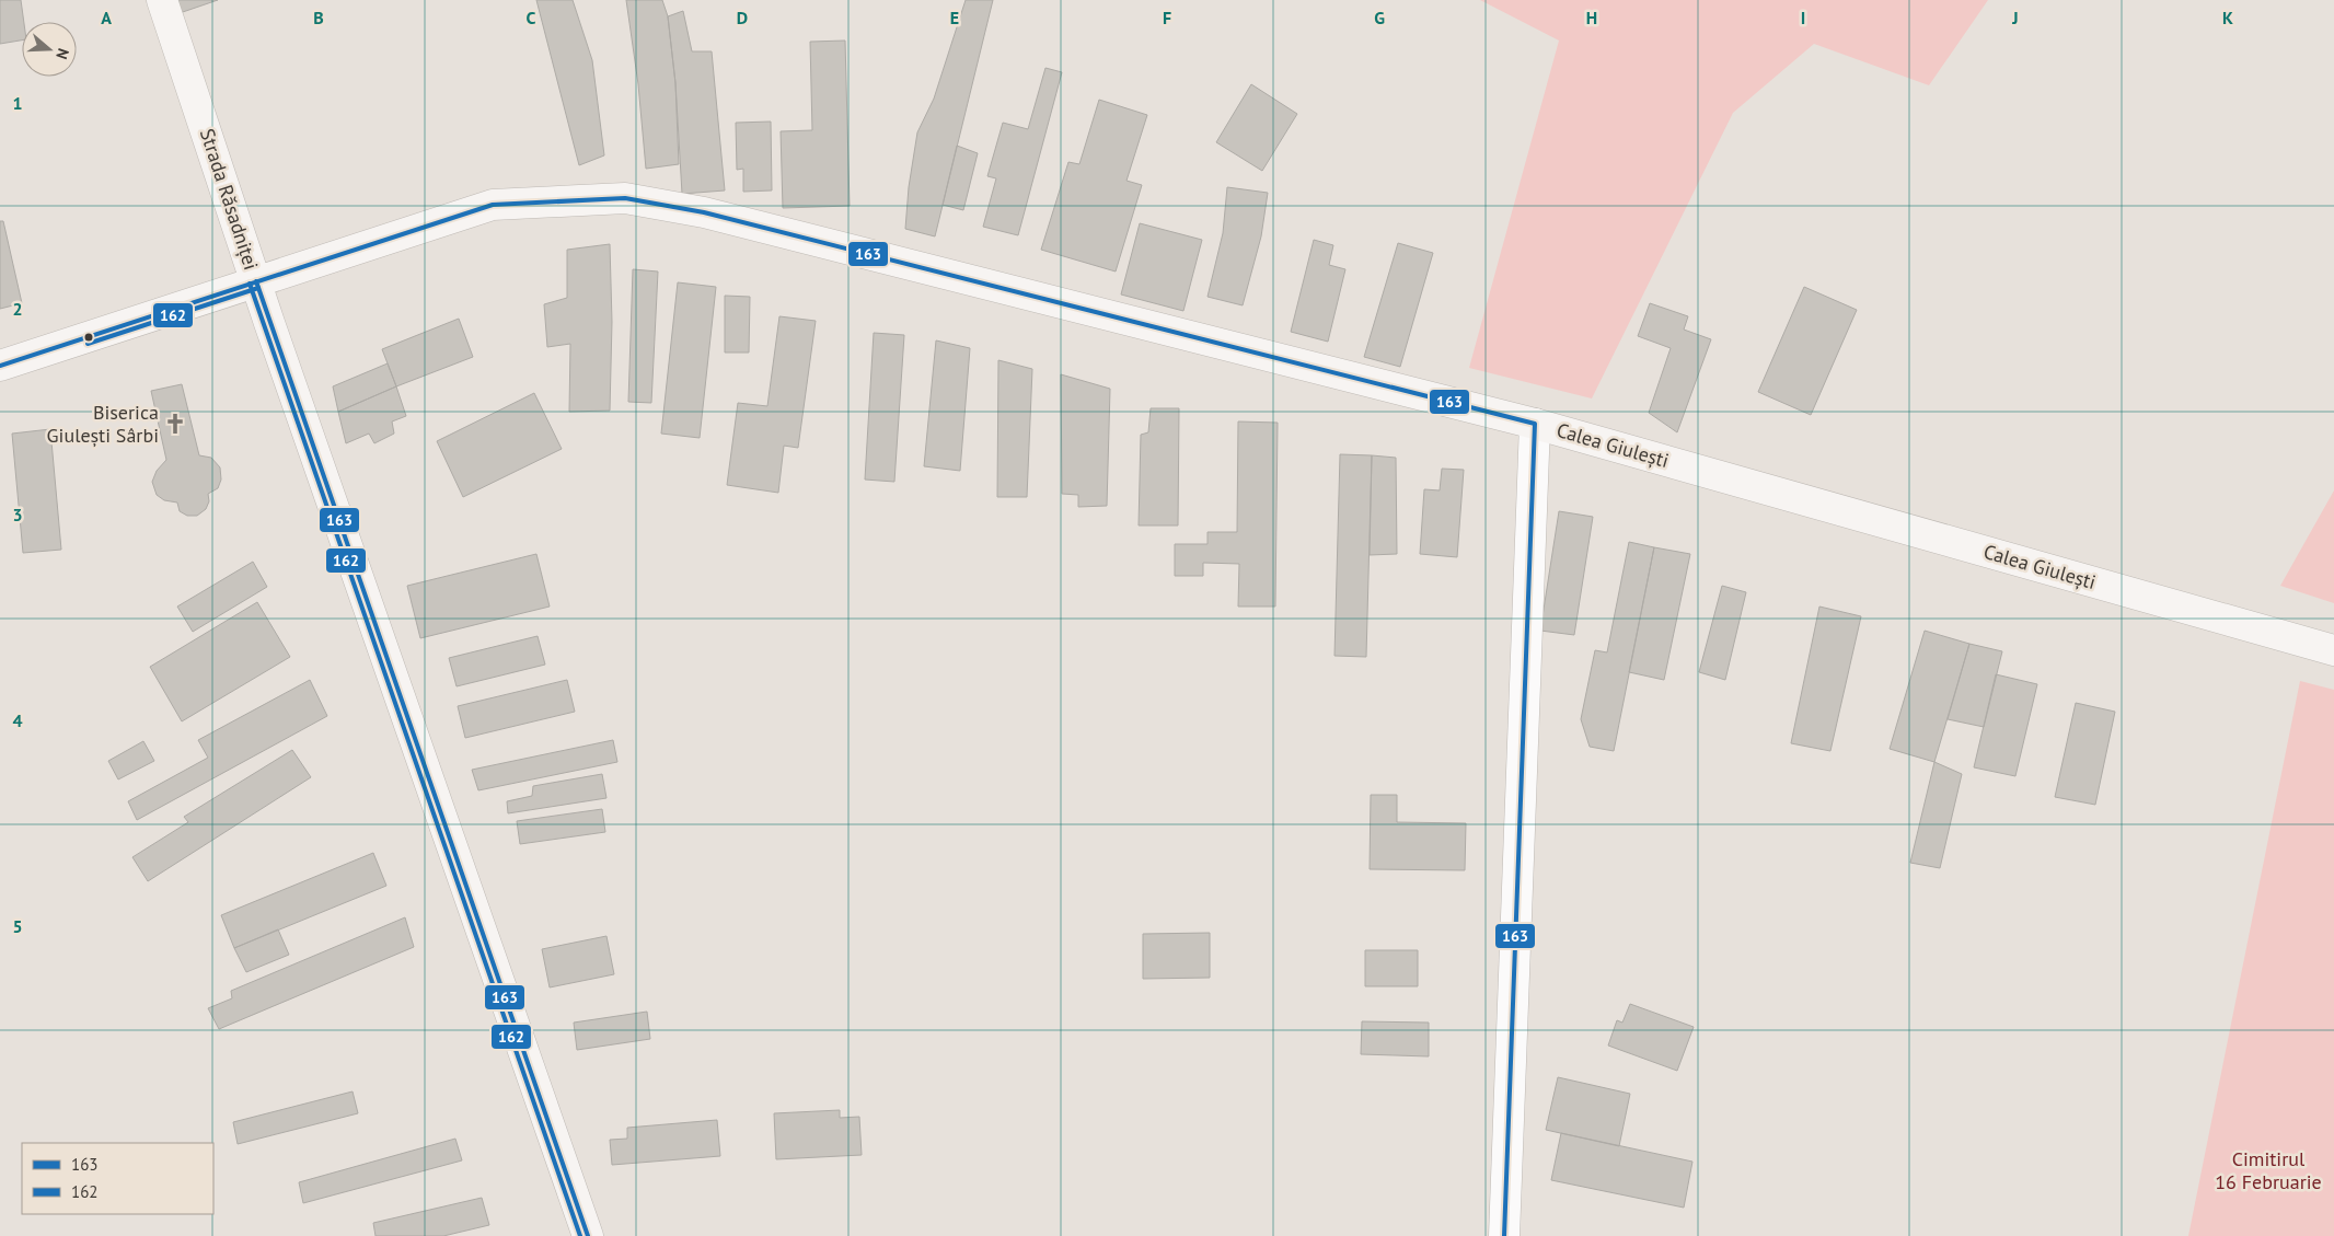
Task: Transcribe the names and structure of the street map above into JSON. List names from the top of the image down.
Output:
{
  "streets": {
    "street": ["Strada Răsadniței", "Calea Giulești"]
  },
  "crossings": [
    ["Strada Răsadniței", "Calea Giulești"]
  ],
  "parks": ["Cimitirul 16 Februarie"],
  "places": {
    "church": ["Biserica Giulești Sârbi"]
  },
  "lines": ["transit line 163", "transit line 162"],
  "legend": ["163", "162"],
  "north": "right",
  "grid": {
    "columns": [
      "A",
      "B",
      "C",
      "D",
      "E",
      "F",
      "G",
      "H",
      "I",
      "J",
      "K"
    ],
    "rows": [
      "1",
      "2",
      "3",
      "4",
      "5"
    ]
  }
}
